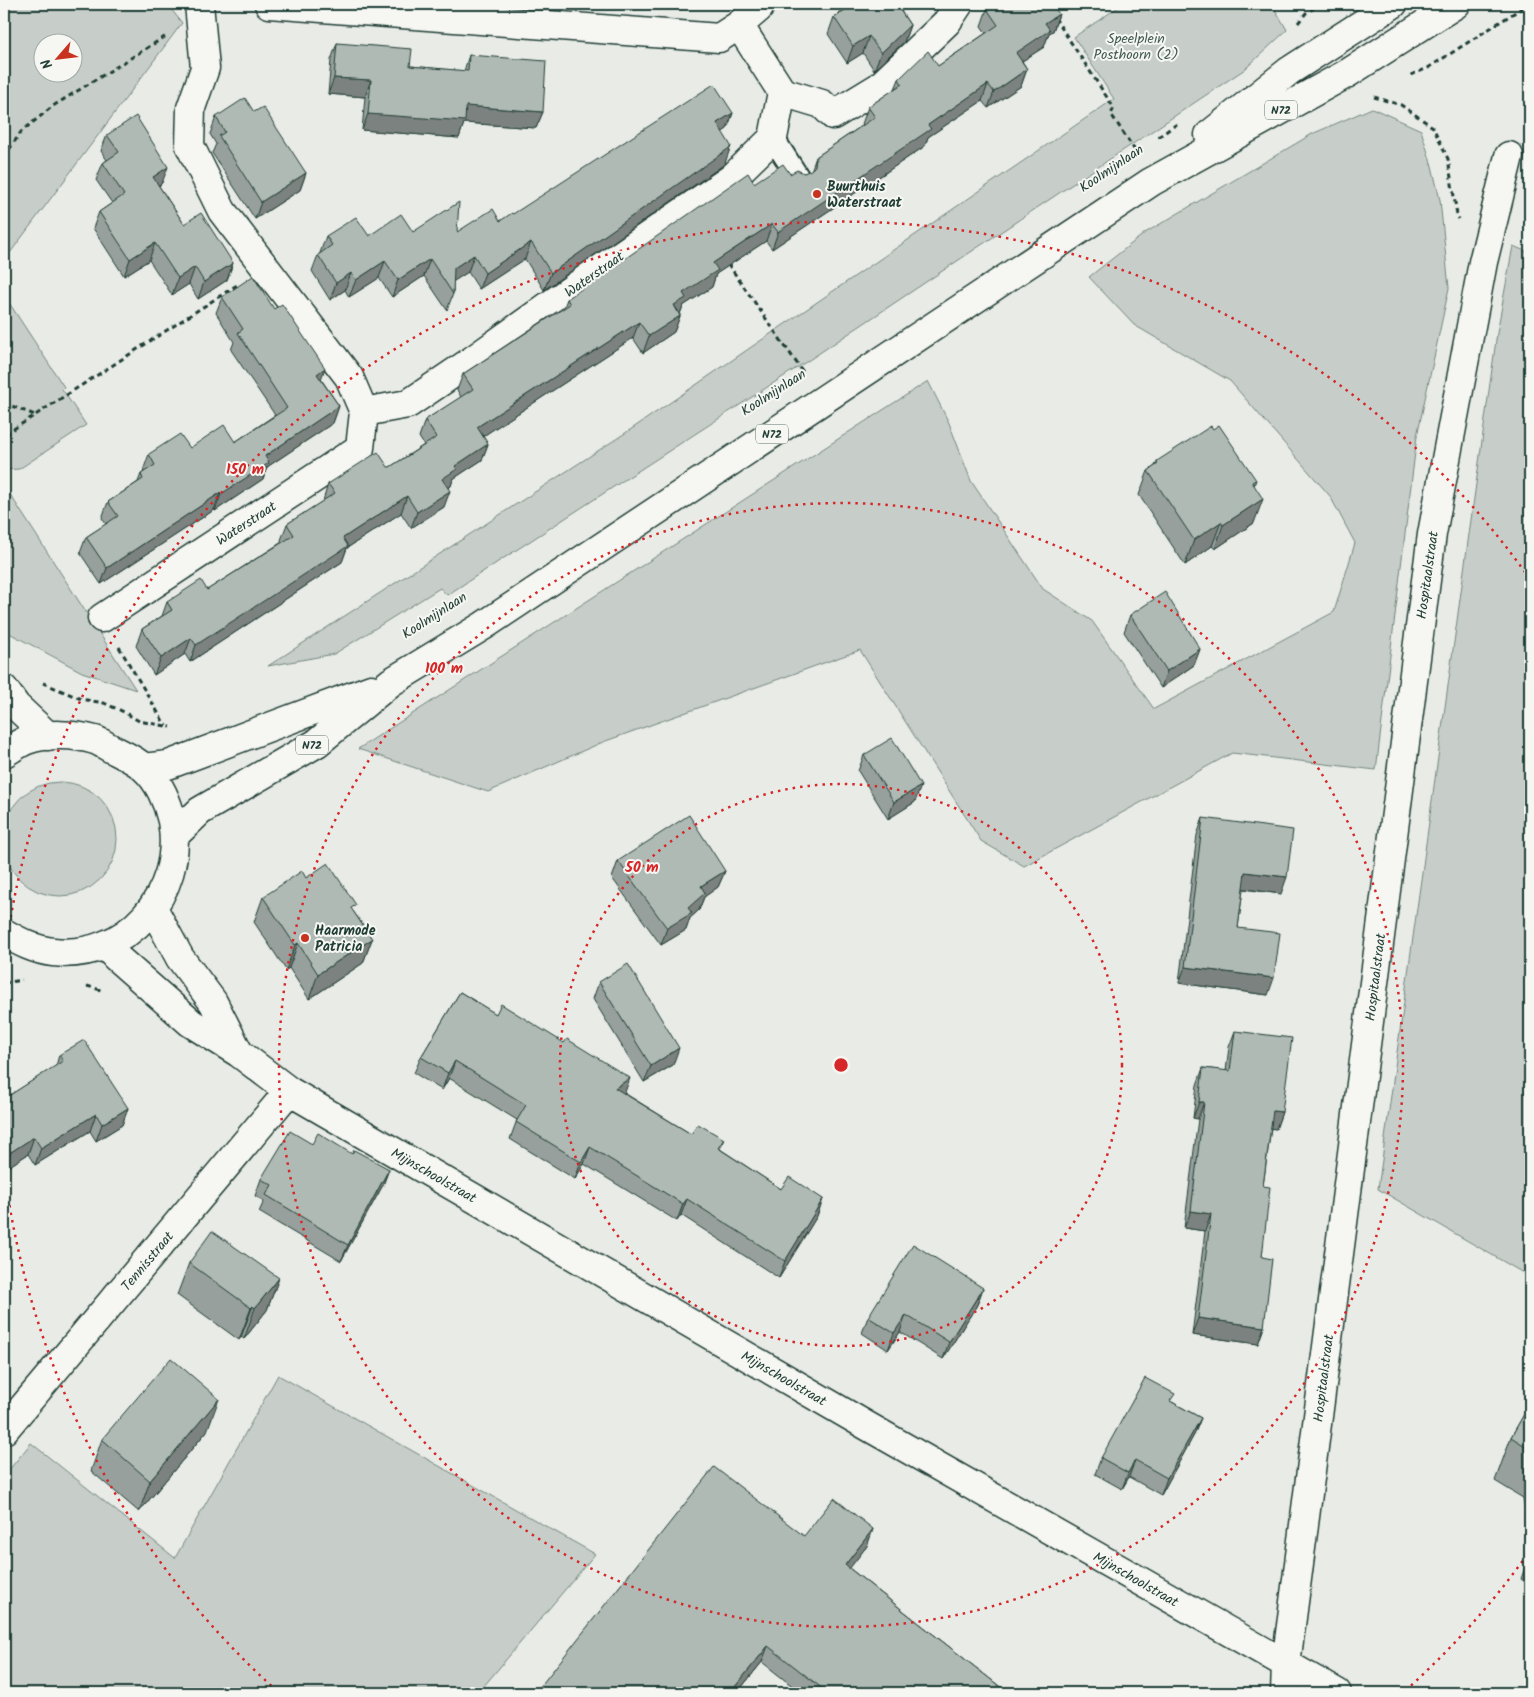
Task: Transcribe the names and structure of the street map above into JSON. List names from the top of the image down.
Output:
{
  "streets": {
    "street": [
      "N72",
      "Waterstraat",
      "Hospitaalstraat",
      "Mijnschoolstraat",
      "Tennisstraat"
    ],
    "path": ["Koolmijnlaan"]
  },
  "crossings": [
    ["Hospitaalstraat", "Mijnschoolstraat"],
    ["Mijnschoolstraat", "Tennisstraat"]
  ],
  "parks": ["Speelplein Posthoorn (2)"],
  "places": ["Buurthuis Waterstraat", "Haarmode Patricia"],
  "north": "bottom left",
  "rings": ["150 m", "100 m", "50 m"]
}
